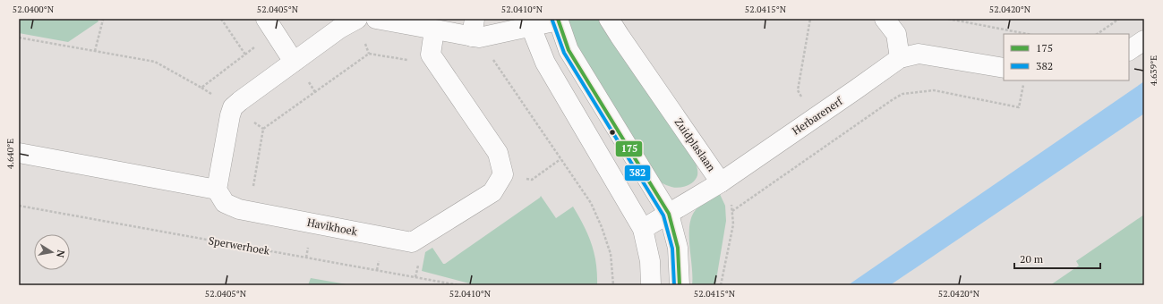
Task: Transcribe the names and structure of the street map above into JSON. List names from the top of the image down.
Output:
{
  "streets": {
    "street": ["Herbarenerf", "Zuidplaslaan", "Havikhoek"],
    "path": ["Sperwerhoek"]
  },
  "crossings": [
    ["Herbarenerf", "Zuidplaslaan"]
  ],
  "lines": ["transit line 175", "transit line 382"],
  "legend": ["175", "382"],
  "scale_bar": "20 m",
  "north": "right",
  "coordinates": [
    "52.0400°N",
    "52.0405°N",
    "52.0410°N",
    "52.0415°N",
    "52.0420°N",
    "4.639°E",
    "4.640°E"
  ]
}
